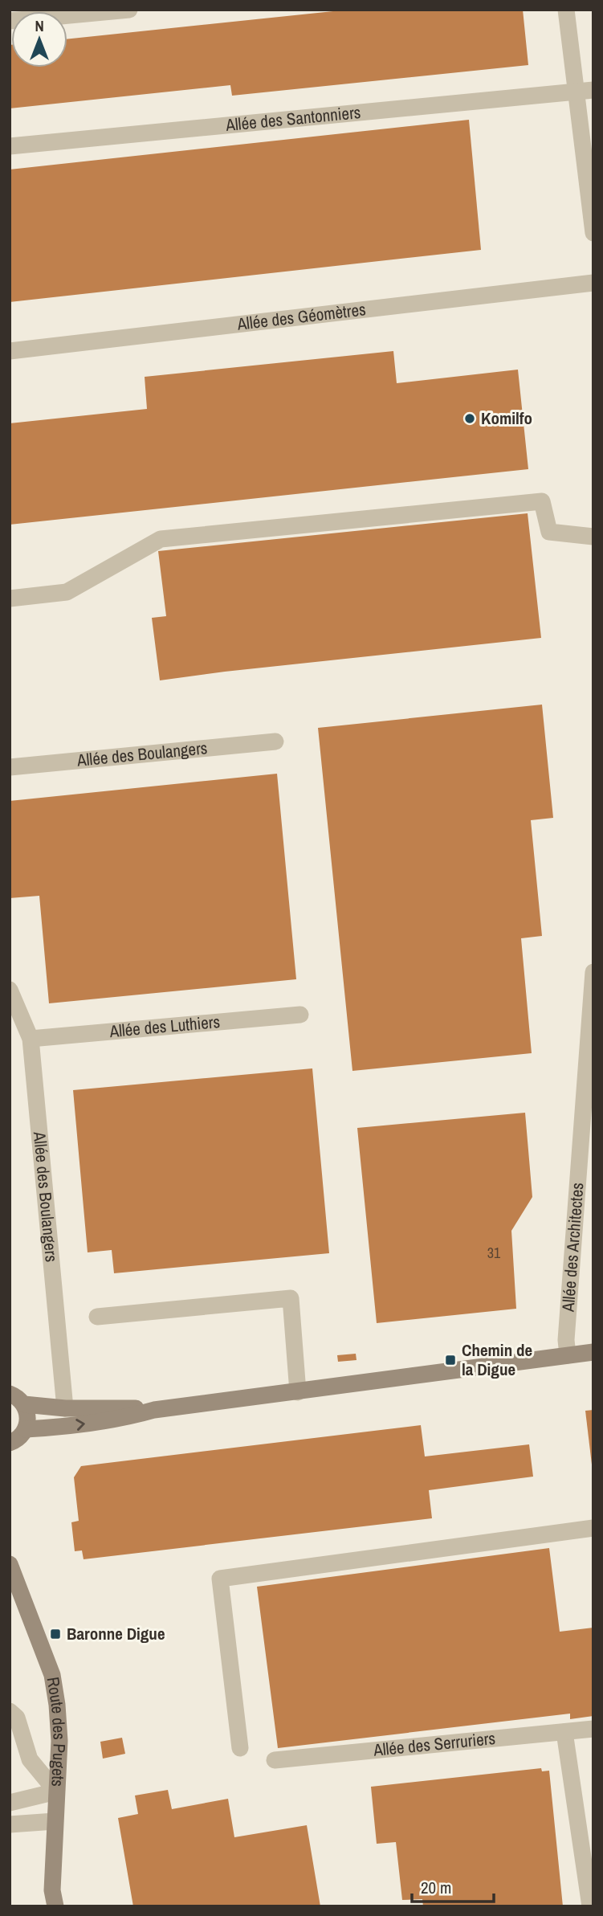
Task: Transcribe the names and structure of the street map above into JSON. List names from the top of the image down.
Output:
{
  "streets": {
    "main road": ["Route des Pugets"],
    "street": [
      "Allée des Santonniers",
      "Allée des Géomètres",
      "Allée des Boulangers",
      "Allée des Luthiers",
      "Allée des Architectes",
      "Allée des Serruriers"
    ]
  },
  "crossings": [
    ["Allée des Boulangers", "Allée des Luthiers"]
  ],
  "places": {
    "other": ["Komilfo"],
    "transit": ["Chemin de la Digue", "Baronne Digue"]
  },
  "house_numbers": ["31"],
  "scale_bar": "20 m",
  "north": "top"
}
